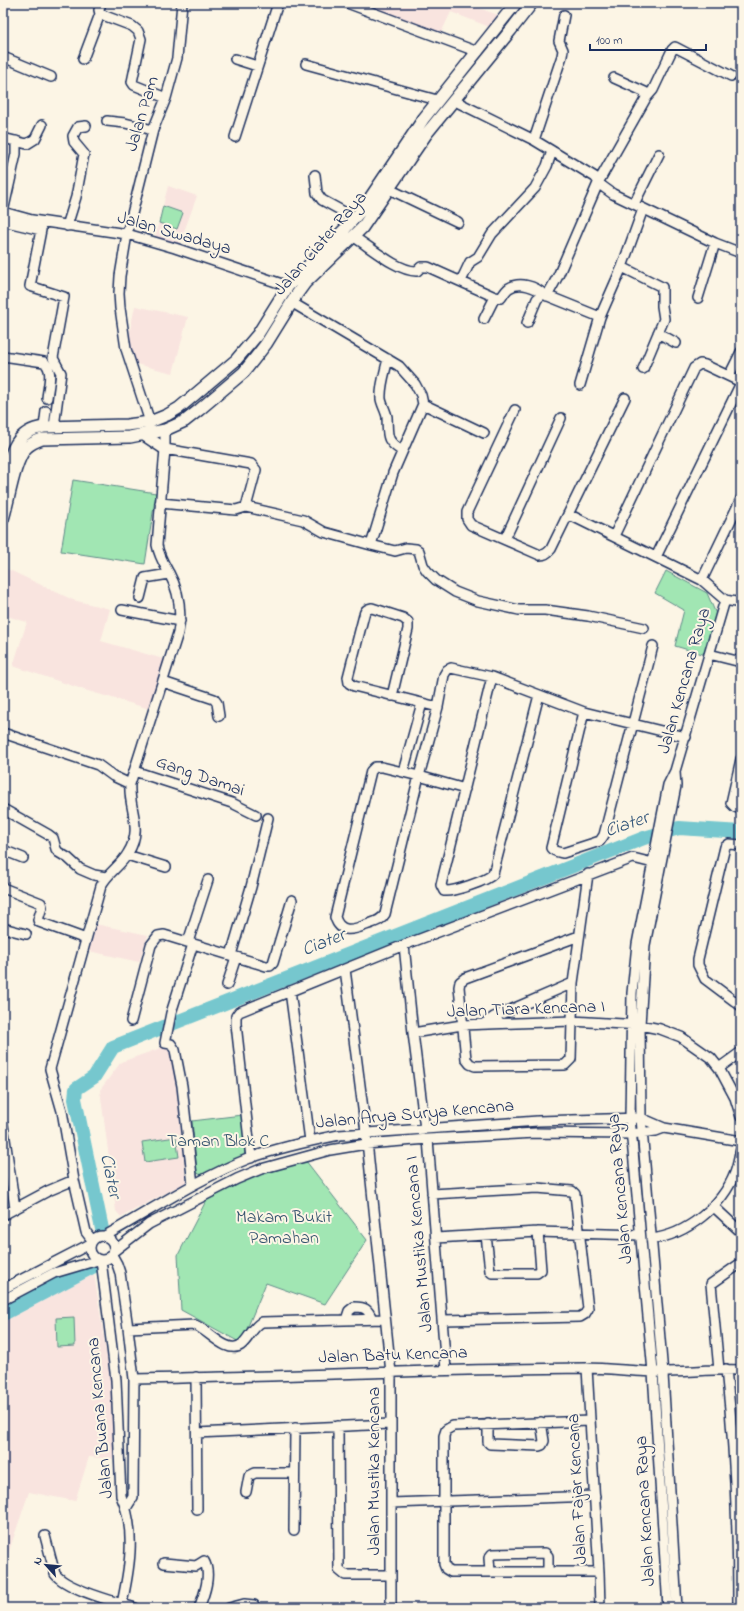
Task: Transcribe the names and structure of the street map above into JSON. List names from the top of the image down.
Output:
{
  "streets": {
    "main road": ["Jalan Ciater Raya"],
    "street": [
      "Jalan Pam",
      "Jalan Swadaya",
      "Jalan Kencana Raya",
      "Gang Damai",
      "Jalan Tiara Kencana I",
      "Jalan Arya Surya Kencana",
      "Jalan Mustika Kencana I",
      "Jalan Batu Kencana",
      "Jalan Buana Kencana",
      "Jalan Mustika Kencana",
      "Jalan Fajar Kencana"
    ]
  },
  "crossings": [
    ["Jalan Pam", "Jalan Swadaya"],
    ["Jalan Pam", "Jalan Ciater Raya"],
    ["Jalan Swadaya", "Jalan Ciater Raya"],
    ["Jalan Kencana Raya", "Jalan Tiara Kencana I"],
    ["Jalan Kencana Raya", "Jalan Arya Surya Kencana"],
    ["Jalan Kencana Raya", "Jalan Batu Kencana"],
    ["Jalan Arya Surya Kencana", "Jalan Mustika Kencana I"],
    ["Jalan Arya Surya Kencana", "Jalan Buana Kencana"],
    ["Jalan Arya Surya Kencana", "Jalan Mustika Kencana"],
    ["Jalan Mustika Kencana I", "Jalan Batu Kencana"],
    ["Jalan Batu Kencana", "Jalan Buana Kencana"],
    ["Jalan Batu Kencana", "Jalan Mustika Kencana"],
    ["Jalan Batu Kencana", "Jalan Fajar Kencana"]
  ],
  "water": ["Ciater"],
  "parks": ["Taman Blok C", "Makam Bukit Pamahan"],
  "scale_bar": "100 m",
  "north": "top left"
}
